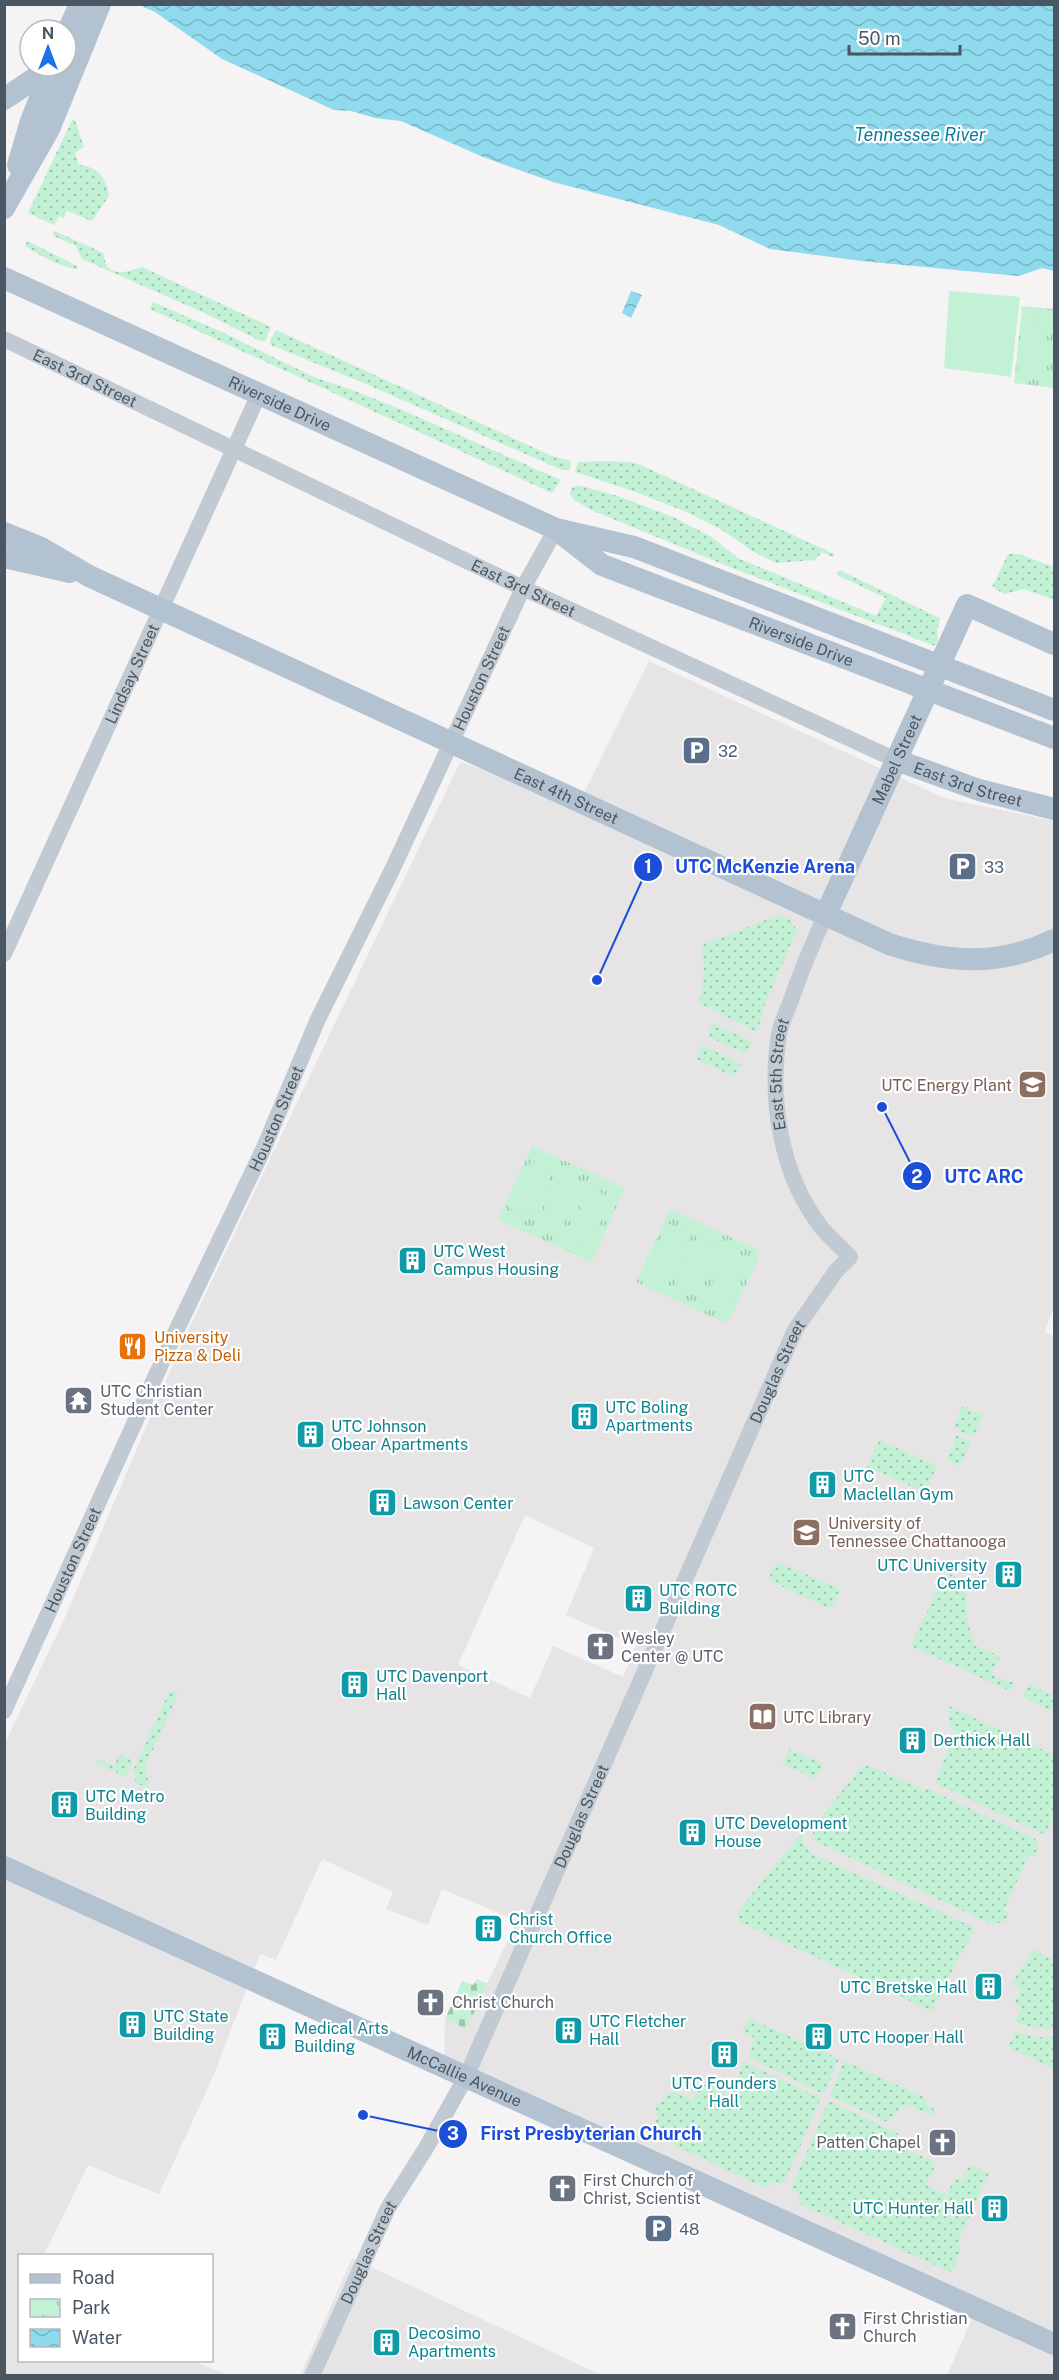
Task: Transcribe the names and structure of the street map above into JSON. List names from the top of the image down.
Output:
{
  "streets": {
    "main road": [
      "East 3rd Street",
      "Riverside Drive",
      "Mabel Street",
      "East 4th Street",
      "McCallie Avenue"
    ],
    "street": [
      "Lindsay Street",
      "Houston Street",
      "East 5th Street",
      "Douglas Street"
    ]
  },
  "crossings": [
    ["East 3rd Street", "Lindsay Street"],
    ["East 3rd Street", "Houston Street"],
    ["East 3rd Street", "Mabel Street"],
    ["Riverside Drive", "Lindsay Street"],
    ["Riverside Drive", "Houston Street"],
    ["Lindsay Street", "East 4th Street"],
    ["Houston Street", "East 4th Street"],
    ["Mabel Street", "East 4th Street"],
    ["Mabel Street", "East 5th Street"],
    ["East 4th Street", "East 5th Street"],
    ["East 5th Street", "Douglas Street"],
    ["Douglas Street", "McCallie Avenue"]
  ],
  "water": ["Tennessee River"],
  "places": {
    "parking": ["32", "33", "48"],
    "other": ["UTC McKenzie Arena", "UTC ARC", "First Presbyterian Church"],
    "school or university": ["UTC Energy Plant", "University of Tennessee Chattanooga"],
    "building": [
      "UTC West Campus Housing",
      "UTC Boling Apartments",
      "UTC Johnson Obear Apartments",
      "UTC Maclellan Gym",
      "Lawson Center",
      "UTC University Center",
      "UTC ROTC Building",
      "UTC Davenport Hall",
      "Derthick Hall",
      "UTC Metro Building",
      "UTC Development House",
      "Christ Church Office",
      "UTC Bretske Hall",
      "UTC State Building",
      "UTC Fletcher Hall",
      "Medical Arts Building",
      "UTC Hooper Hall",
      "UTC Founders Hall",
      "UTC Hunter Hall",
      "Decosimo Apartments"
    ],
    "restaurant": ["University Pizza & Deli"],
    "temple": ["UTC Christian Student Center"],
    "church": [
      "Wesley Center @ UTC",
      "Christ Church",
      "Patten Chapel",
      "First Church of Christ, Scientist",
      "First Christian Church"
    ],
    "library": ["UTC Library"]
  },
  "legend": ["Road", "Park", "Water"],
  "scale_bar": "50 m",
  "north": "top"
}
